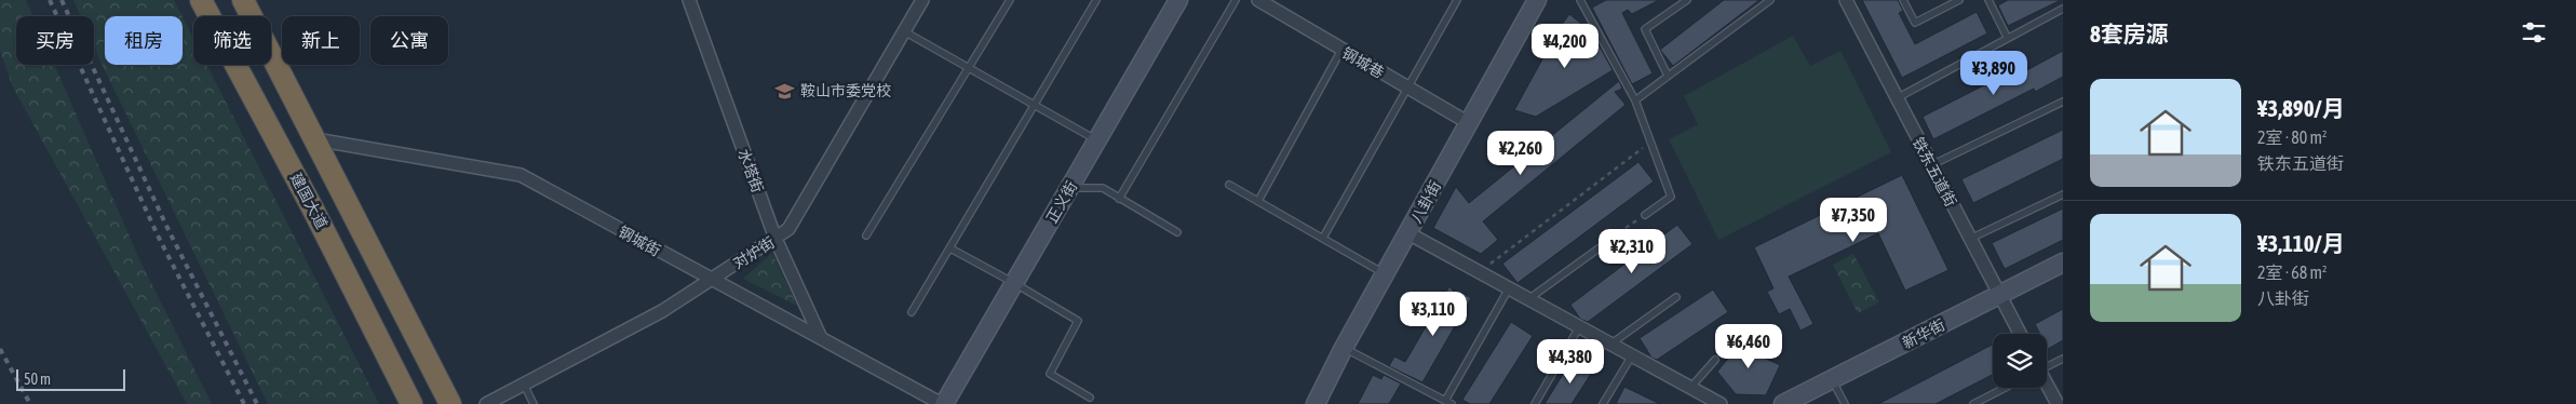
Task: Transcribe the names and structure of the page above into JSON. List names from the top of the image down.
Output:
{
  "streets": {
    "highway": ["建国大道"],
    "street": [
      "钢城巷",
      "水塔街",
      "铁东五道街",
      "正义街",
      "八卦街",
      "钢城街",
      "对炉街",
      "新华街"
    ]
  },
  "crossings": [
    ["钢城巷", "八卦街"],
    ["水塔街", "钢城街"],
    ["水塔街", "对炉街"],
    ["铁东五道街", "新华街"],
    ["正义街", "钢城街"],
    ["钢城街", "对炉街"]
  ],
  "places": {
    "school or university": ["鞍山市委党校"]
  },
  "scale_bar": "50 m",
  "page": {
    "heading": "8套房源",
    "chip": [
      "买房",
      "租房",
      "筛选",
      "新上",
      "公寓"
    ],
    "price": [
      "¥4,200",
      "¥3,890",
      "¥2,260",
      "¥7,350",
      "¥2,310",
      "¥3,110",
      "¥6,460",
      "¥4,380"
    ],
    "list": [
      {
        "name": "¥3,890/月",
        "note": "2室 · 80 m² · 铁东五道街"
      },
      {
        "name": "¥3,110/月",
        "note": "2室 · 68 m² · 八卦街"
      }
    ],
    "scale": "50 m"
  }
}
